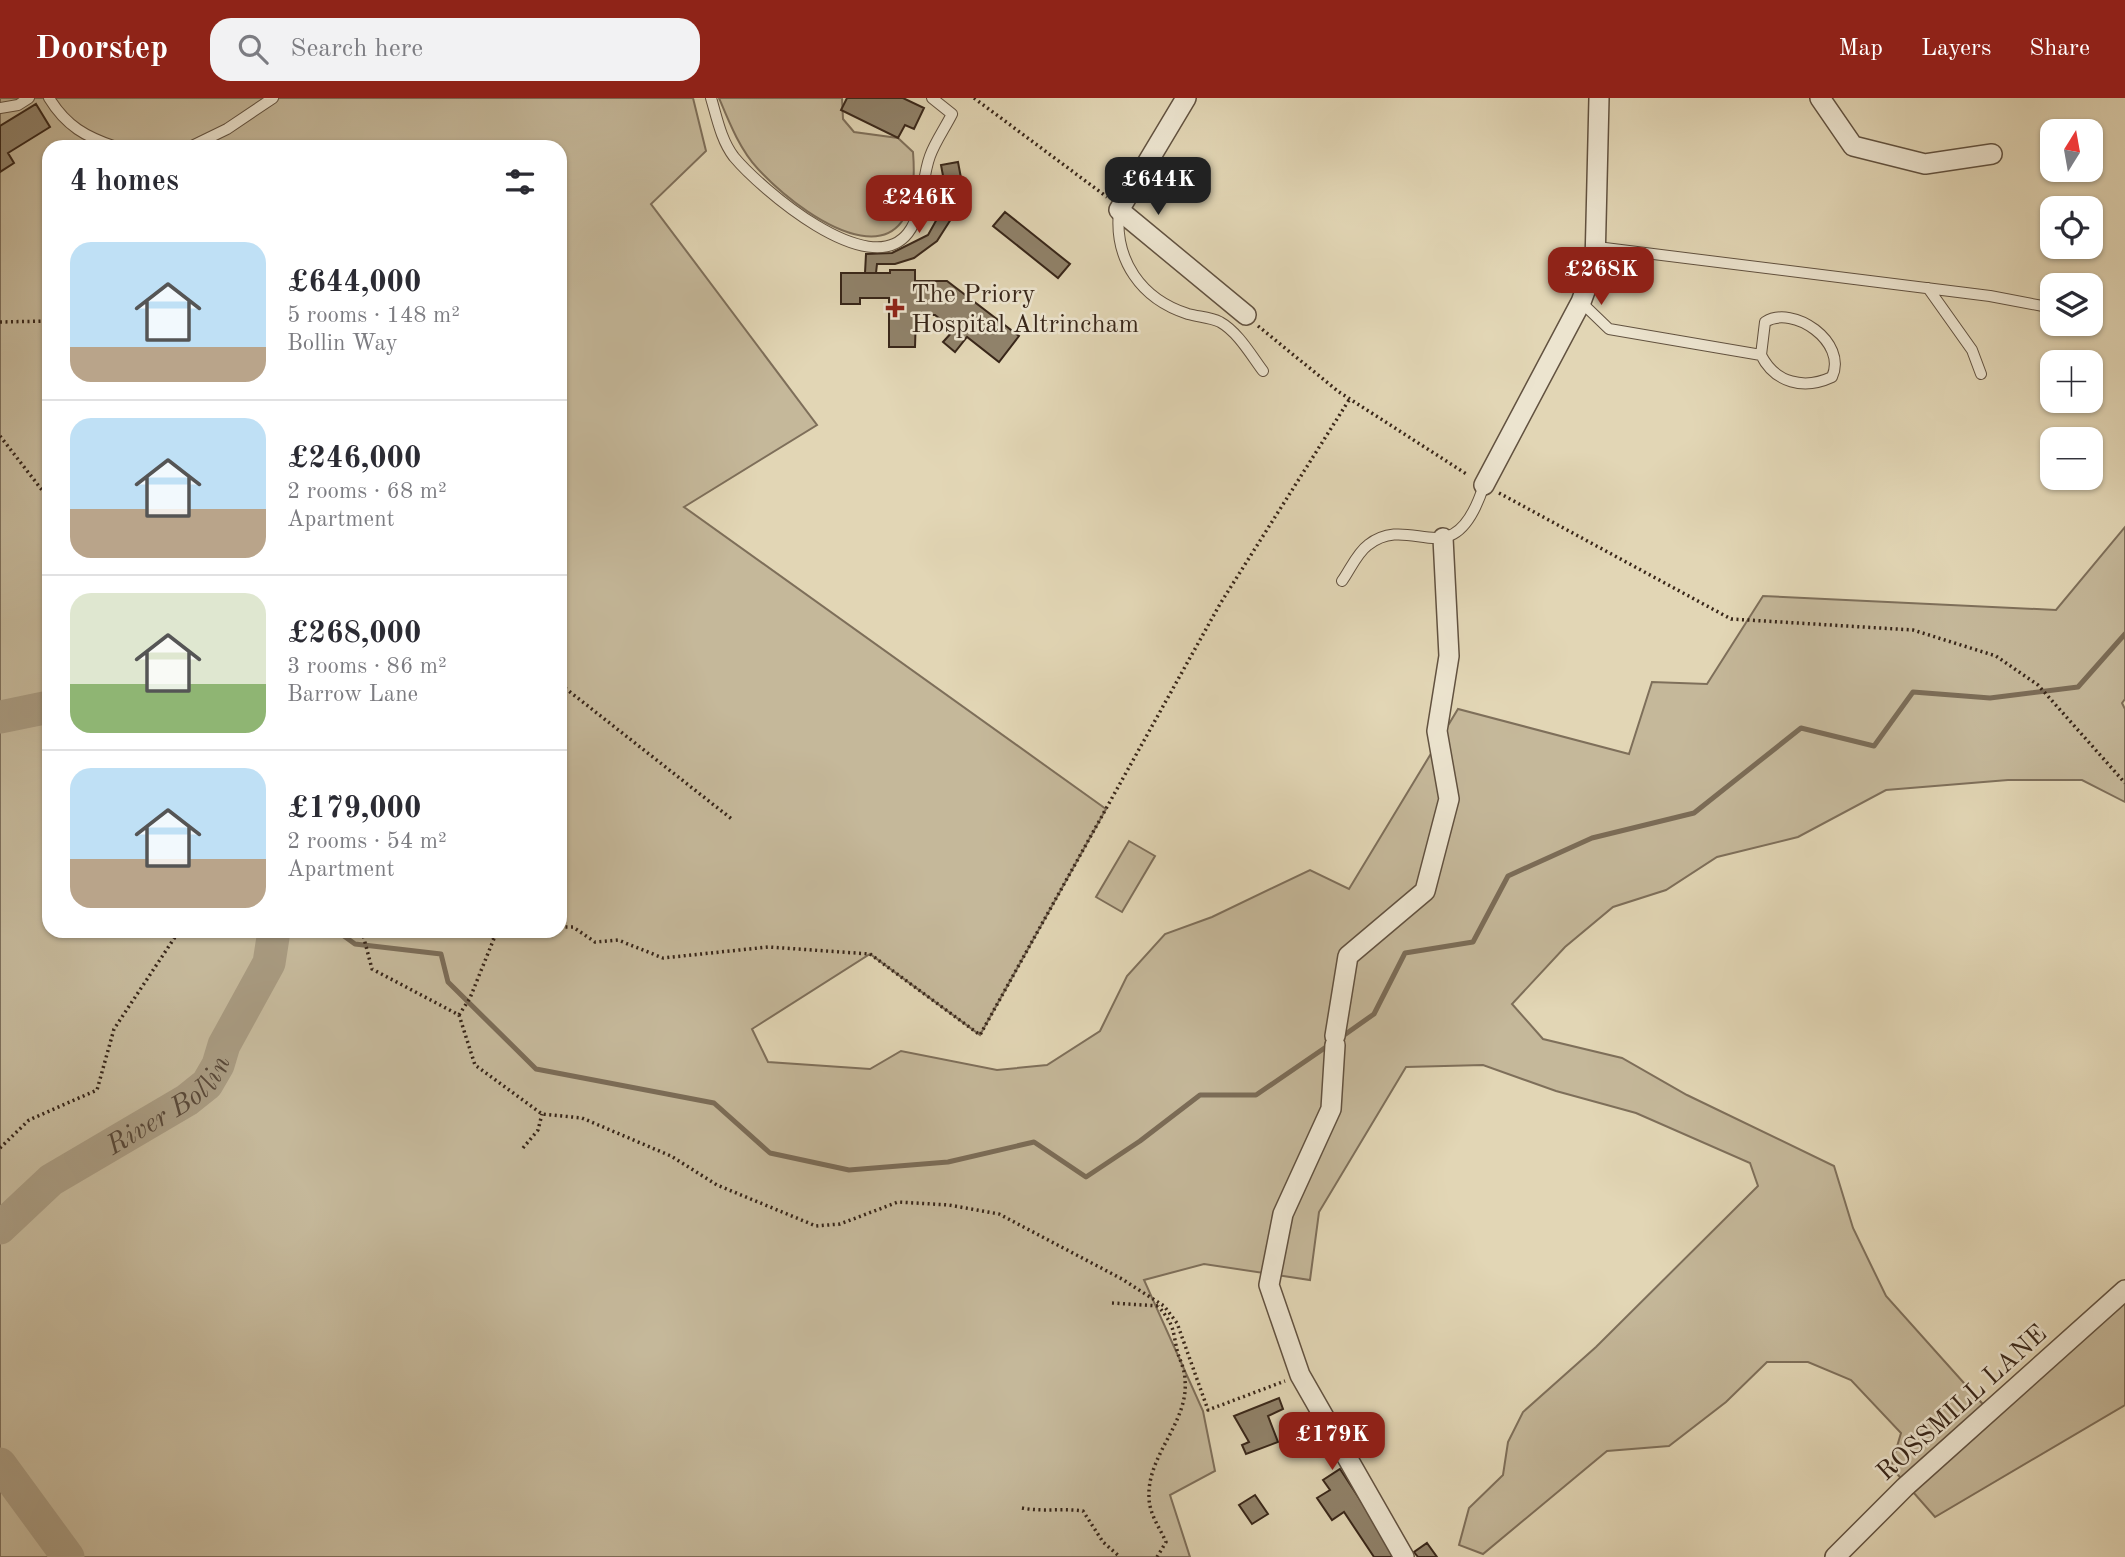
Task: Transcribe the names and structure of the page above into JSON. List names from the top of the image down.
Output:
{
  "streets": {
    "street": ["ROSSMILL LANE"]
  },
  "water": ["River Bollin"],
  "places": {
    "health": ["The Priory Hospital Altrincham"]
  },
  "north": "top",
  "page": {
    "header": "Doorstep",
    "search": "Search here",
    "nav": ["Map", "Layers", "Share"],
    "map_buttons": ["+", "−"],
    "heading": "4 homes",
    "price": [
      "£644K",
      "£246K",
      "£268K",
      "£179K"
    ],
    "list": [
      {
        "name": "£644,000",
        "note": "5 rooms · 148 m² · Bollin Way"
      },
      {
        "name": "£246,000",
        "note": "2 rooms · 68 m² · Apartment"
      },
      {
        "name": "£268,000",
        "note": "3 rooms · 86 m² · Barrow Lane"
      },
      {
        "name": "£179,000",
        "note": "2 rooms · 54 m² · Apartment"
      }
    ]
  }
}
